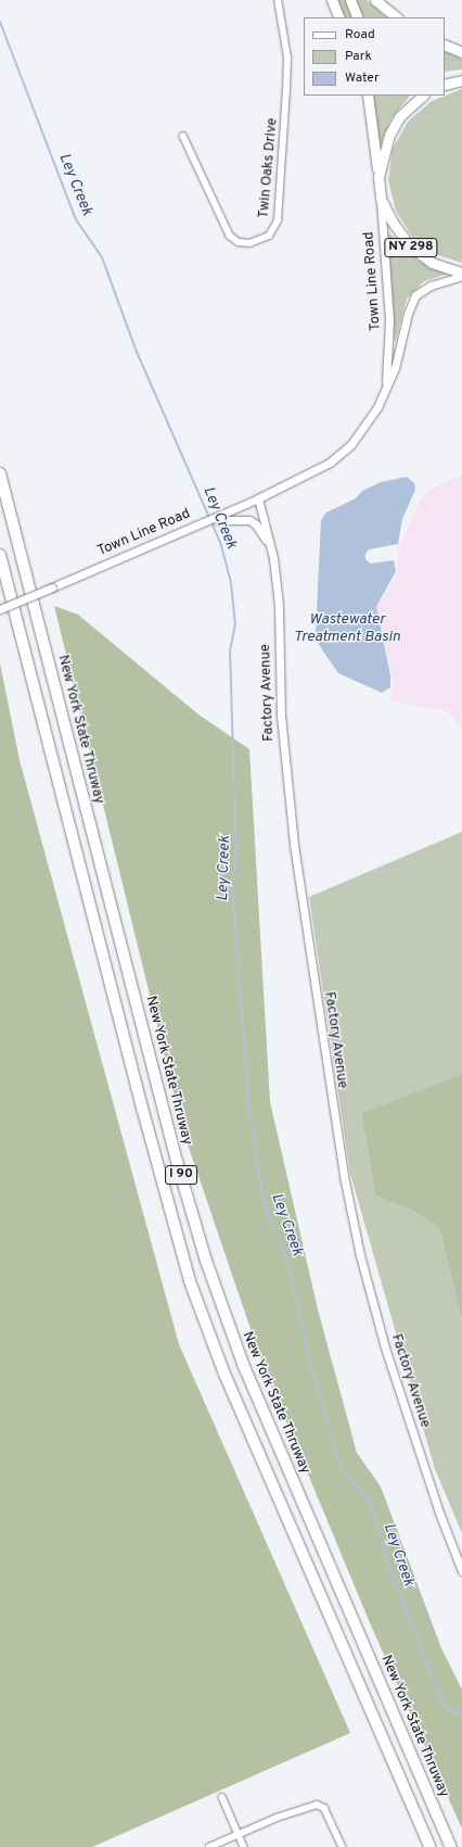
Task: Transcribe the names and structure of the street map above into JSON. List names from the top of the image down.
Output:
{
  "streets": {
    "highway": ["New York State Thruway", "I 90"],
    "main road": ["NY 298"],
    "street": ["Twin Oaks Drive", "Town Line Road", "Factory Avenue"]
  },
  "crossings": [
    ["NY 298", "Town Line Road"],
    ["Town Line Road", "Factory Avenue"]
  ],
  "water": ["Ley Creek", "Wastewater Treatment Basin"],
  "legend": ["Road", "Park", "Water"]
}
